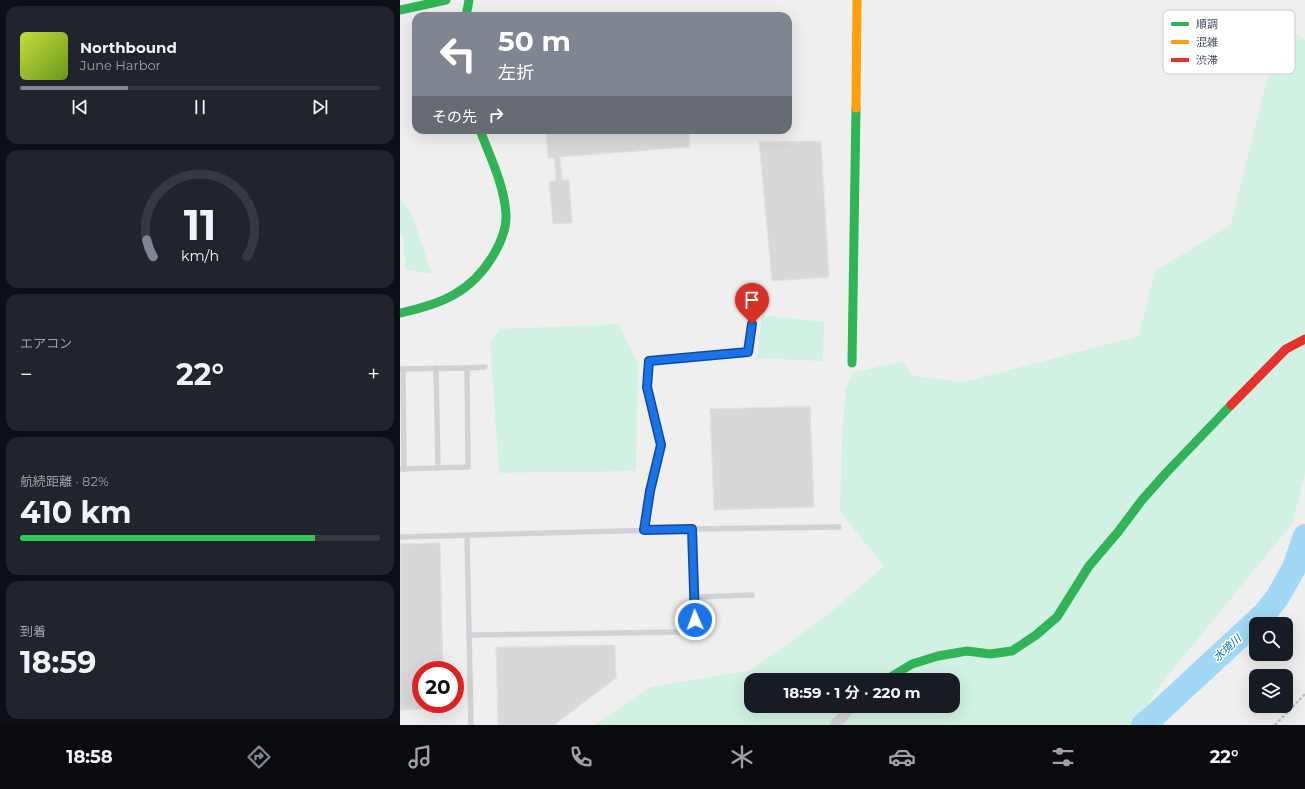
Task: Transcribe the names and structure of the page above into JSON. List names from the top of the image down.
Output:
{
  "water": ["水境川"],
  "legend": ["順調", "混雑", "渋滞"],
  "page": {
    "turn": ["50 m", "左折"],
    "song": ["Northbound", "June Harbor"],
    "then": "その先",
    "tile": [
      "エアコン",
      ["航続距離 · 82%", "410 km"],
      ["到着", "18:59"]
    ],
    "heat": ["−", "22°", "+"],
    "limit": "20",
    "trip": "18:59 · 1 分 · 220 m",
    "tabs": ["18:58", "22°"],
    "gauge": ["11", "km/h"]
  }
}
